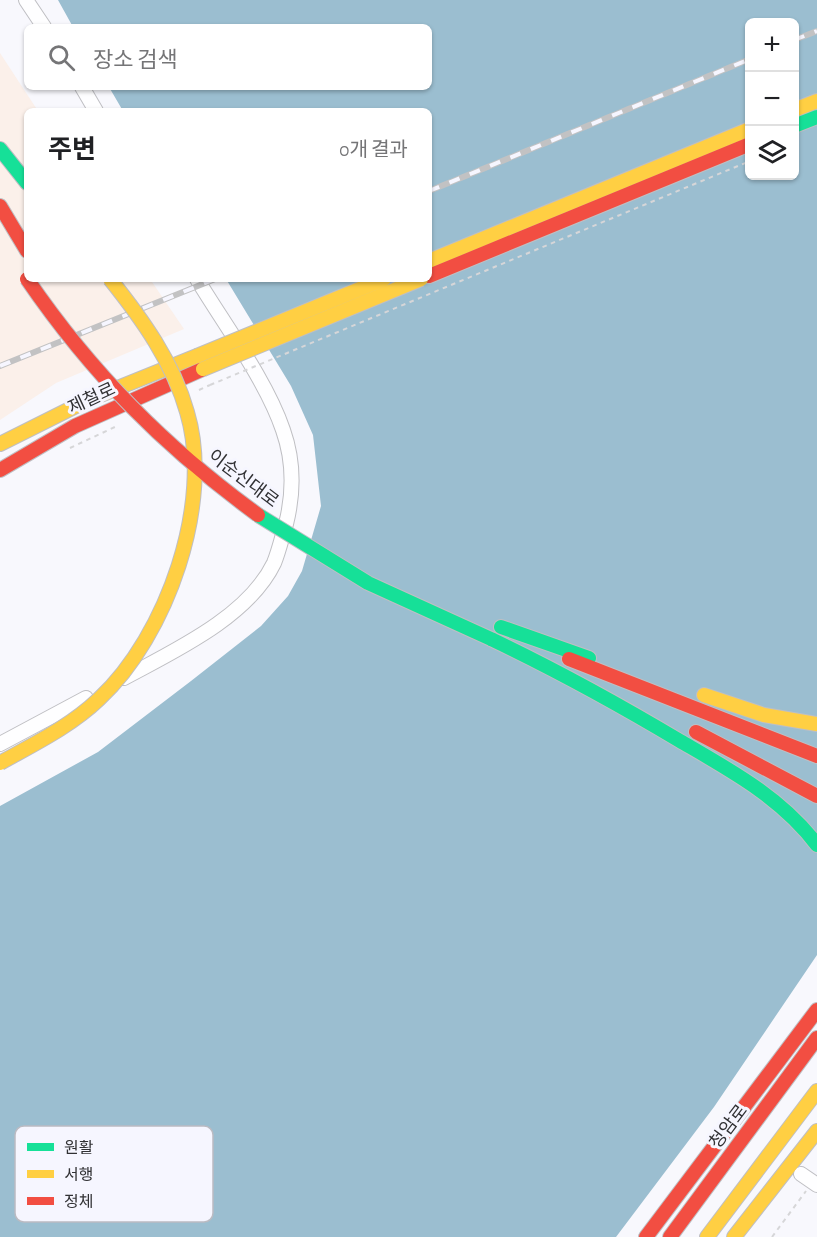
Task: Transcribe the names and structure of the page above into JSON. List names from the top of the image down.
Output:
{
  "streets": {
    "main road": ["제철로", "이순신대로", "청암로"]
  },
  "legend": ["원활", "서행", "정체"],
  "page": {
    "map_buttons": ["+", "−"],
    "search": "장소 검색",
    "heading": ["주변", "0개 결과"]
  }
}
